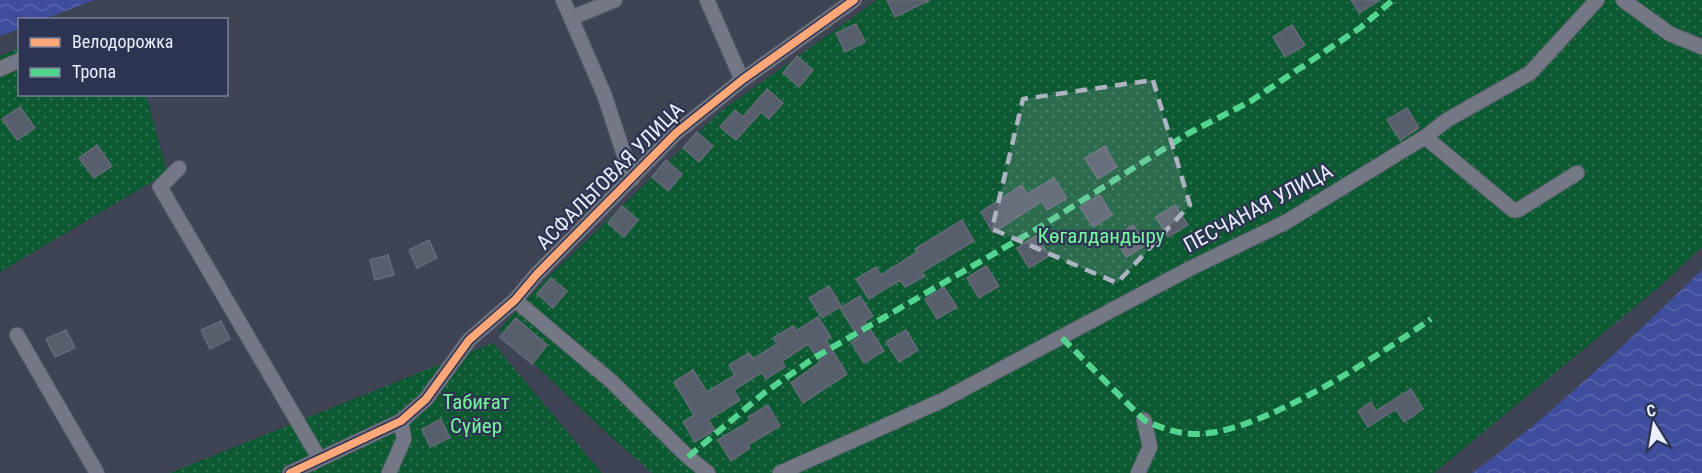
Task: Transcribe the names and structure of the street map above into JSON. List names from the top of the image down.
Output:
{
  "streets": {
    "street": ["АСФАЛЬТОВАЯ УЛИЦА", "ПЕСЧАНАЯ УЛИЦА"]
  },
  "parks": ["Көгалдандыру", "Табиғат Сүйер"],
  "legend": ["Велодорожка", "Тропа"],
  "north": "top"
}
